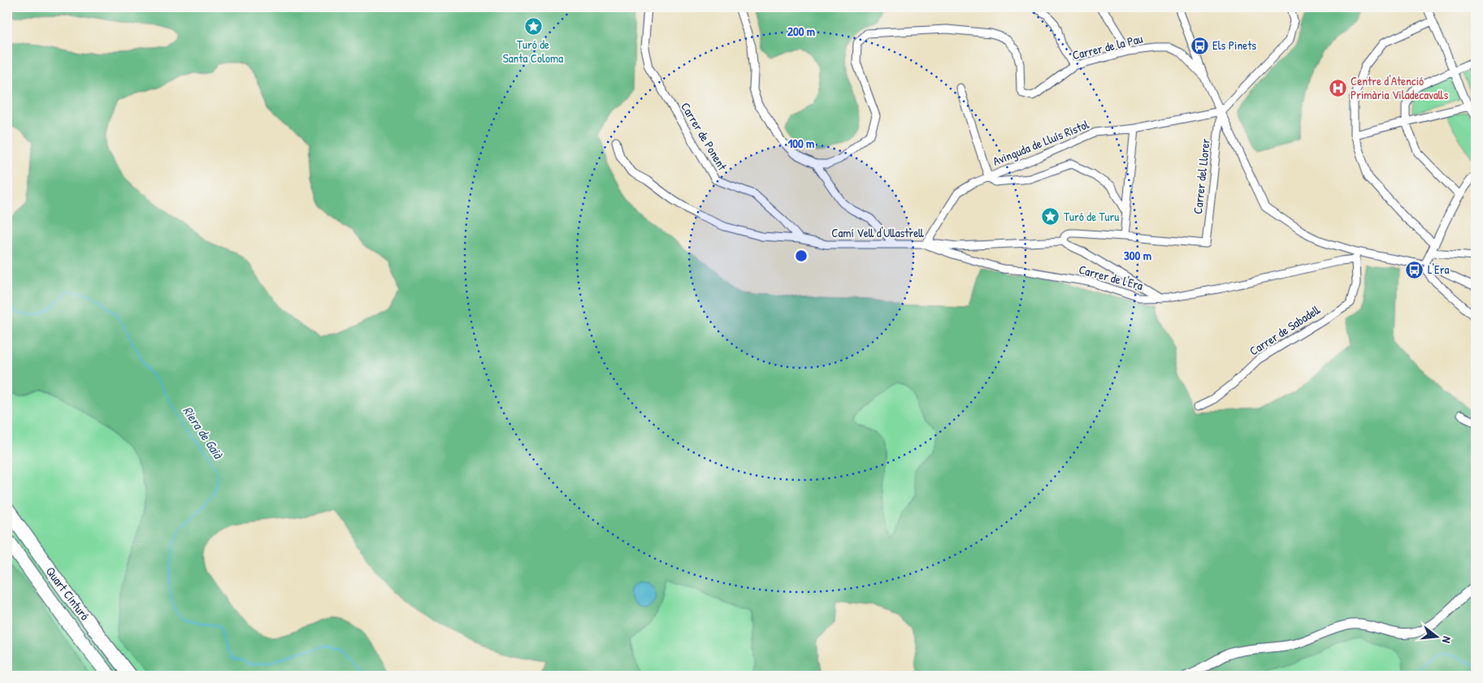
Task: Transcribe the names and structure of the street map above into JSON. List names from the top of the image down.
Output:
{
  "streets": {
    "highway": ["Quart Cinturó"],
    "street": [
      "Carrer de la Pau",
      "Carrer de Ponent",
      "Avinguda de Lluís Ristol",
      "Carrer del Llorer",
      "Camí Vell d'Ullastrell",
      "Carrer de l'Era",
      "Carrer de Sabadell"
    ]
  },
  "crossings": [
    ["Carrer de Ponent", "Camí Vell d'Ullastrell"],
    ["Avinguda de Lluís Ristol", "Carrer del Llorer"],
    ["Avinguda de Lluís Ristol", "Camí Vell d'Ullastrell"],
    ["Avinguda de Lluís Ristol", "Carrer de l'Era"],
    ["Camí Vell d'Ullastrell", "Carrer de l'Era"],
    ["Carrer de l'Era", "Carrer de Sabadell"]
  ],
  "water": ["Riera de Gaià"],
  "places": {
    "place": ["Turó de Santa Coloma", "Turó de Turu"],
    "bus stop": ["Els Pinets", "L'Era"],
    "hospital": ["Centre d'Atenció Primària Viladecavalls"]
  },
  "north": "right",
  "rings": ["200 m", "100 m", "300 m"]
}
